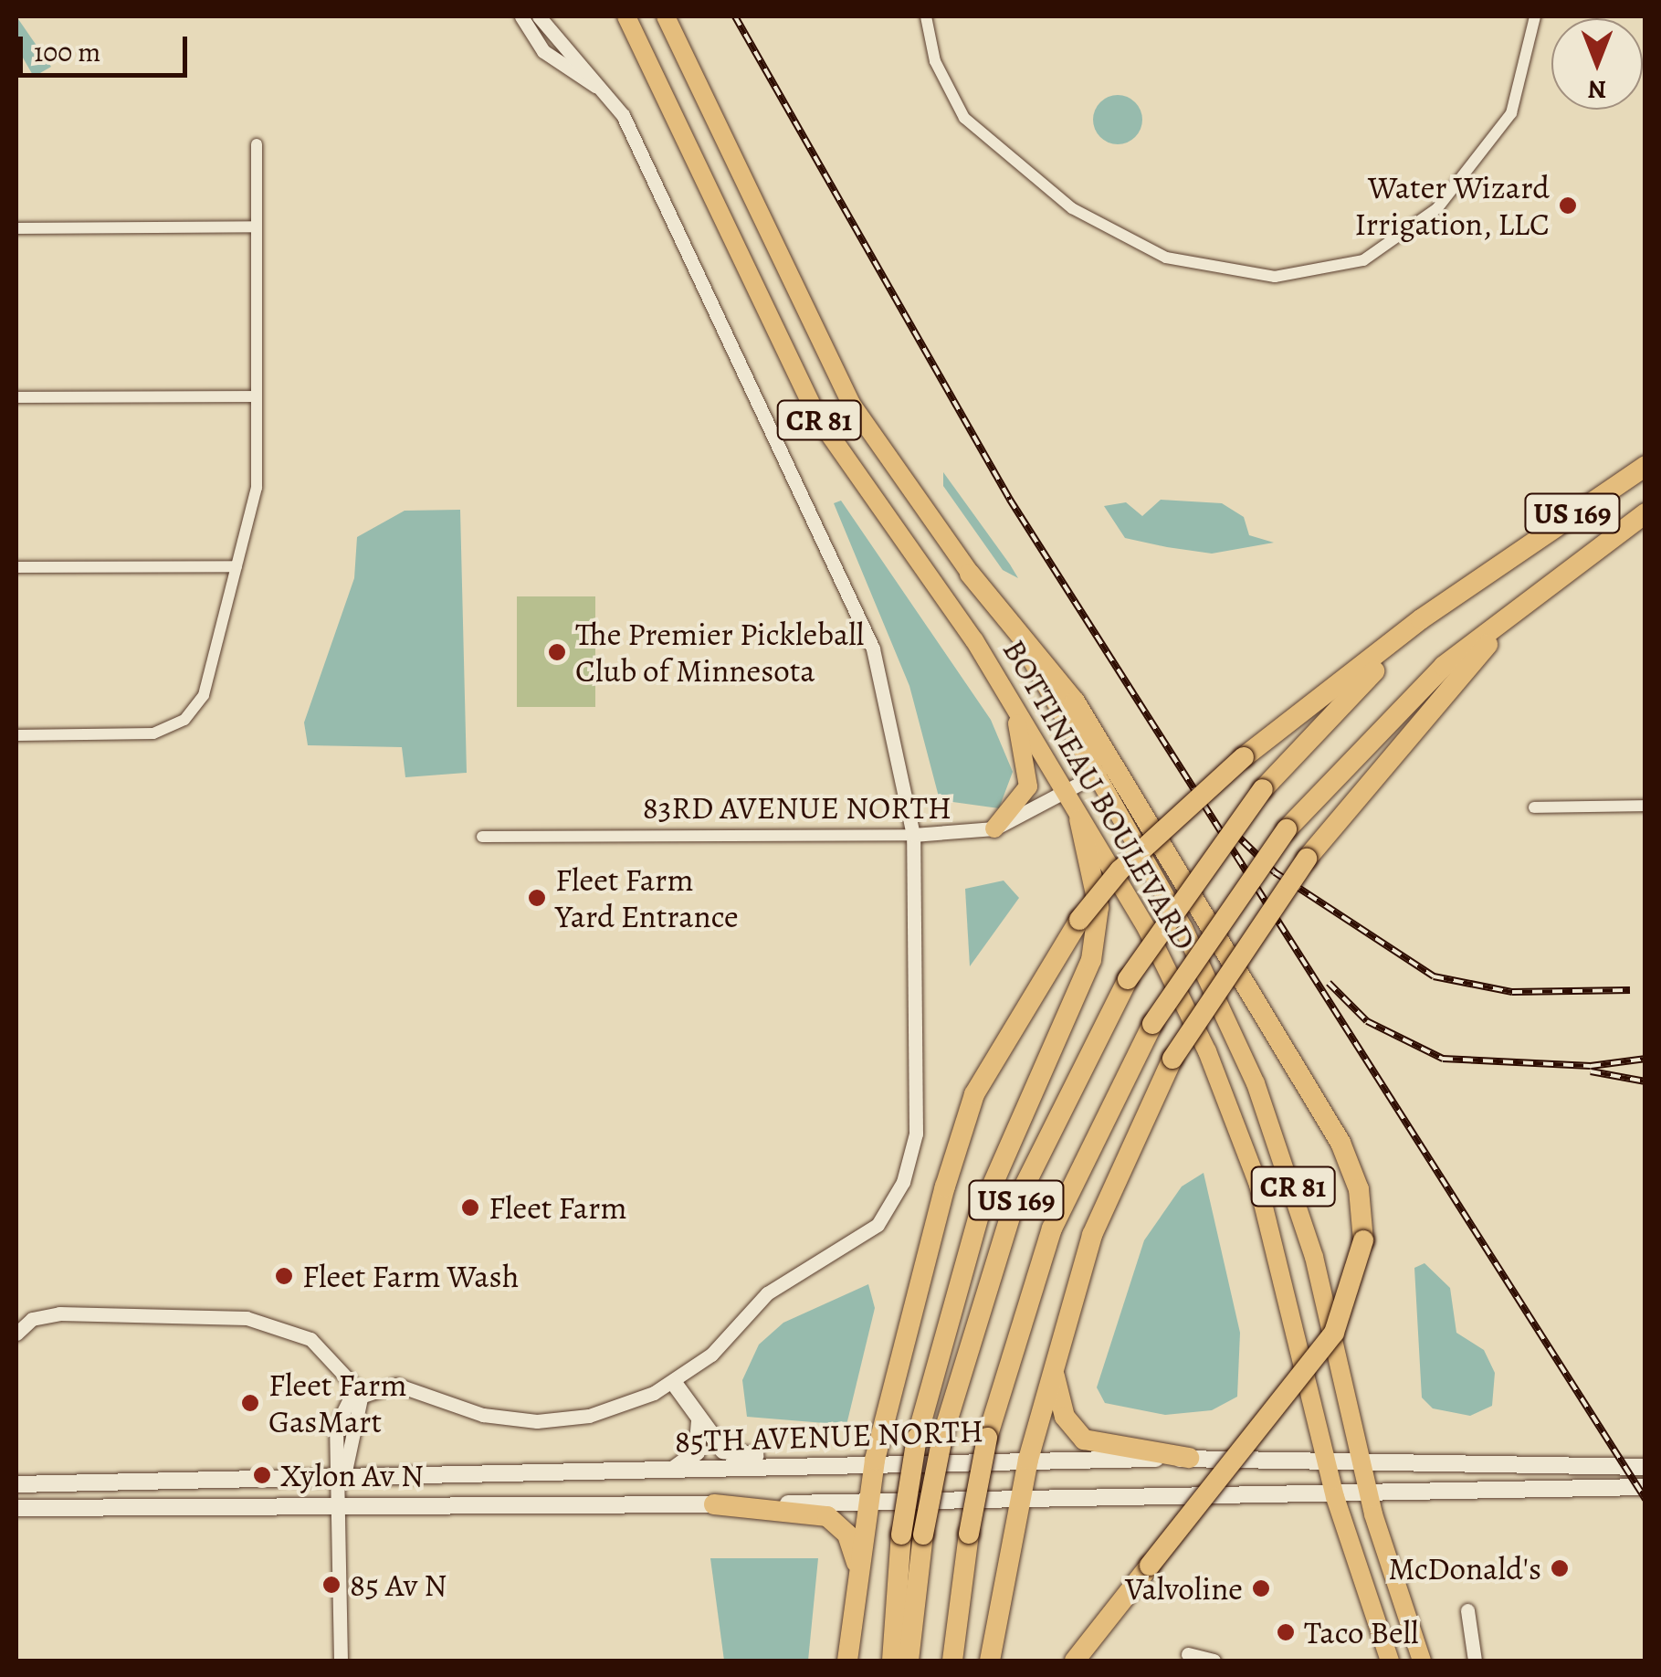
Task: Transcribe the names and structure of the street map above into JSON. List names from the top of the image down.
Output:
{
  "streets": {
    "highway": ["CR 81", "US 169", "BOTTINEAU BOULEVARD"],
    "main road": ["85TH AVENUE NORTH"],
    "street": ["83RD AVENUE NORTH"]
  },
  "crossings": [
    ["BOTTINEAU BOULEVARD", "83RD AVENUE NORTH"],
    ["BOTTINEAU BOULEVARD", "85TH AVENUE NORTH"]
  ],
  "places": [
    "Water Wizard Irrigation, LLC",
    "The Premier Pickleball Club of Minnesota",
    "Fleet Farm Yard Entrance",
    "Fleet Farm",
    "Fleet Farm Wash",
    "Fleet Farm GasMart",
    "Xylon Av N",
    "McDonald's",
    "85 Av N",
    "Valvoline",
    "Taco Bell"
  ],
  "scale_bar": "100 m",
  "north": "bottom"
}
